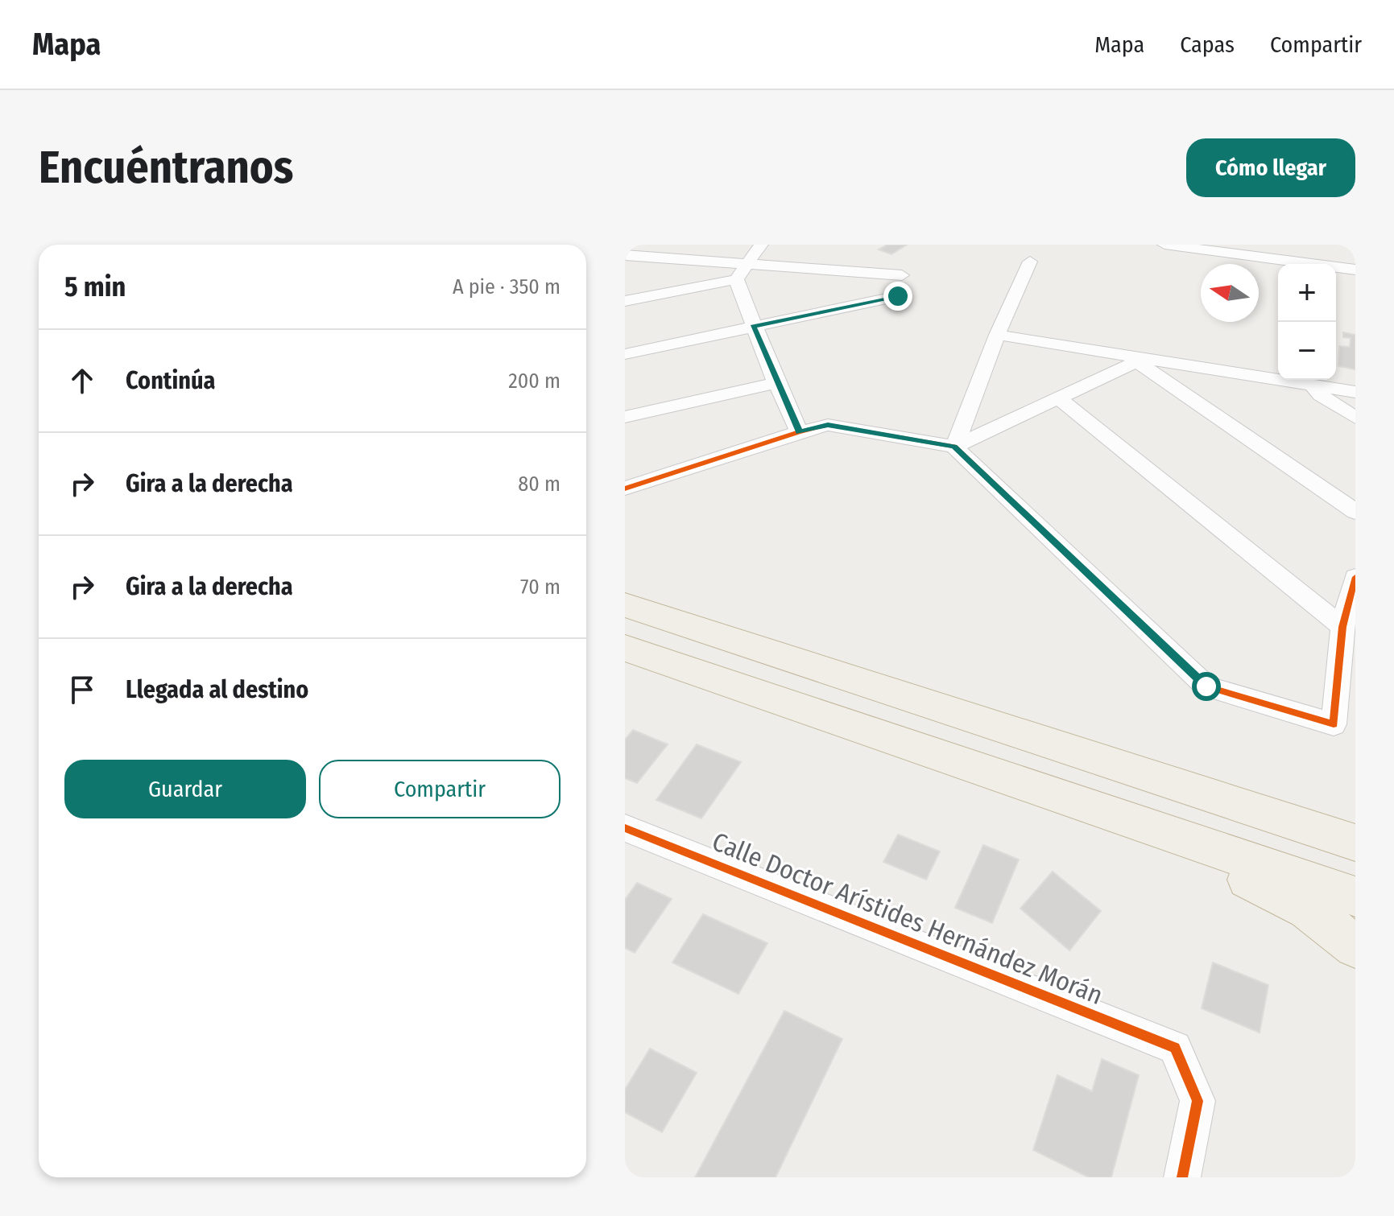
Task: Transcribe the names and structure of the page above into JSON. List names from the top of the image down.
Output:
{
  "streets": {
    "street": ["Calle Doctor Arístides Hernández Morán"]
  },
  "north": "left",
  "page": {
    "header": "Mapa",
    "nav": ["Mapa", "Capas", "Compartir"],
    "buttons": [
      "Cómo llegar",
      ["Guardar", "Compartir"]
    ],
    "title": "Encuéntranos",
    "heading": ["5 min", "A pie · 350 m"],
    "map_buttons": ["+", "−"],
    "list": [
      ["Continúa", "200 m"],
      ["Gira a la derecha", "80 m"],
      ["Gira a la derecha", "70 m"],
      "Llegada al destino"
    ]
  }
}
